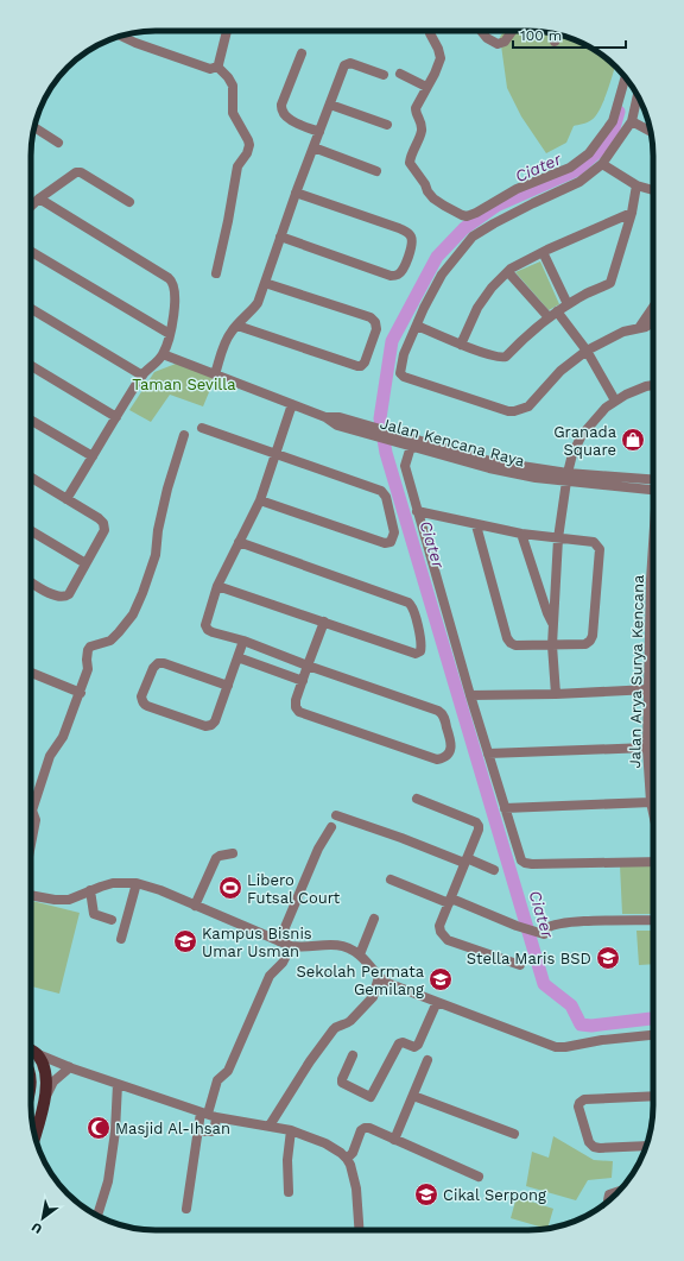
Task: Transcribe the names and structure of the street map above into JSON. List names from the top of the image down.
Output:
{
  "streets": {
    "street": ["Jalan Kencana Raya", "Jalan Arya Surya Kencana"]
  },
  "water": ["Ciater"],
  "parks": ["Taman Sevilla"],
  "places": {
    "shop": ["Granada Square"],
    "sports": ["Libero Futsal Court"],
    "school or university": [
      "Kampus Bisnis Umar Usman",
      "Stella Maris BSD",
      "Sekolah Permata Gemilang",
      "Cikal Serpong"
    ],
    "mosque": ["Masjid Al-Ihsan"]
  },
  "scale_bar": "100 m",
  "north": "bottom left"
}
